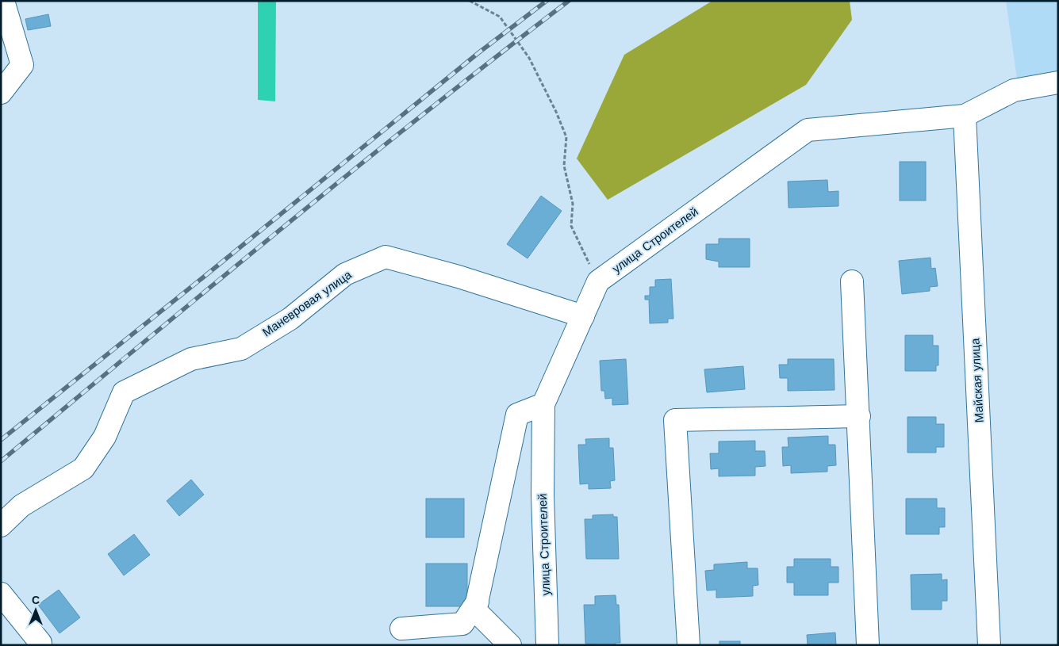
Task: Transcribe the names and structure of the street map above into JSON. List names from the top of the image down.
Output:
{
  "streets": {
    "street": ["улица Строителей", "Маневровая улица", "Майская улица"]
  },
  "crossings": [
    ["улица Строителей", "Маневровая улица"],
    ["улица Строителей", "Майская улица"]
  ],
  "north": "top"
}
